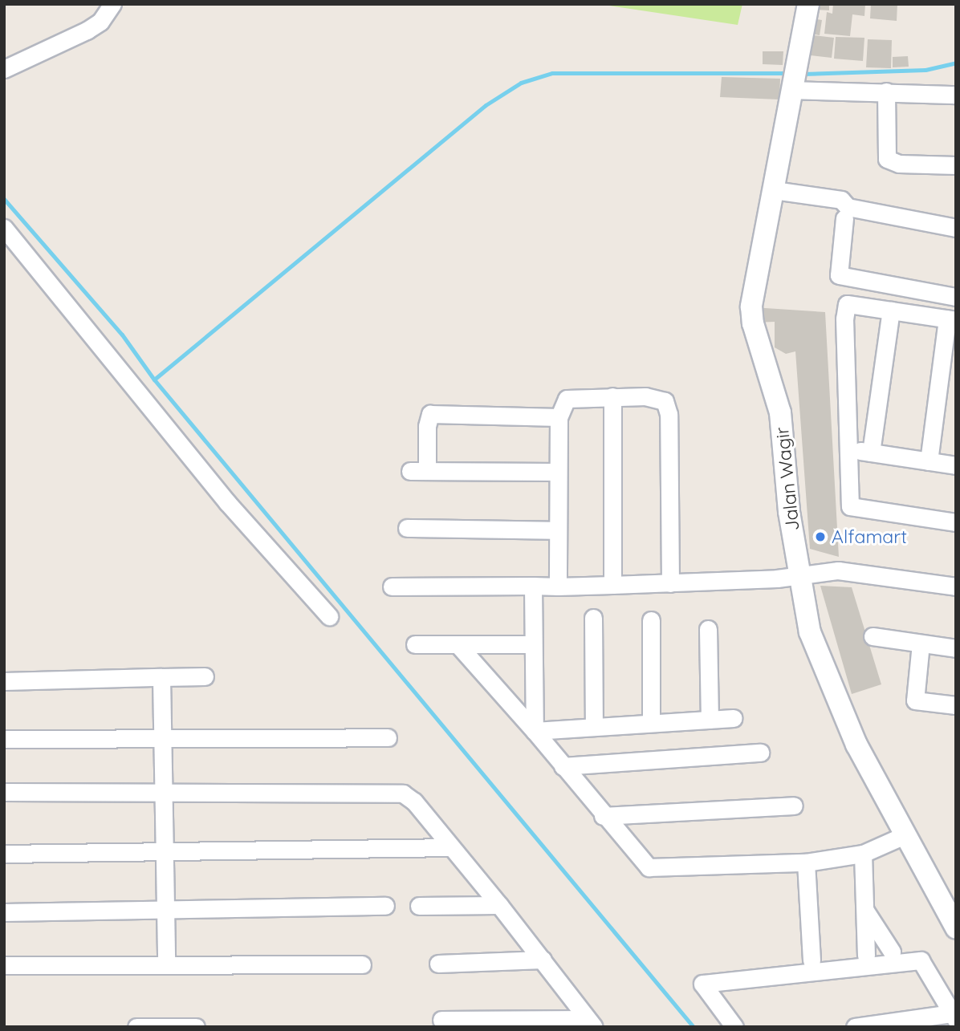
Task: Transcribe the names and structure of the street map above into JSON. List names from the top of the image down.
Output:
{
  "streets": {
    "street": ["Jalan Wagir"]
  },
  "places": ["Alfamart"]
}
